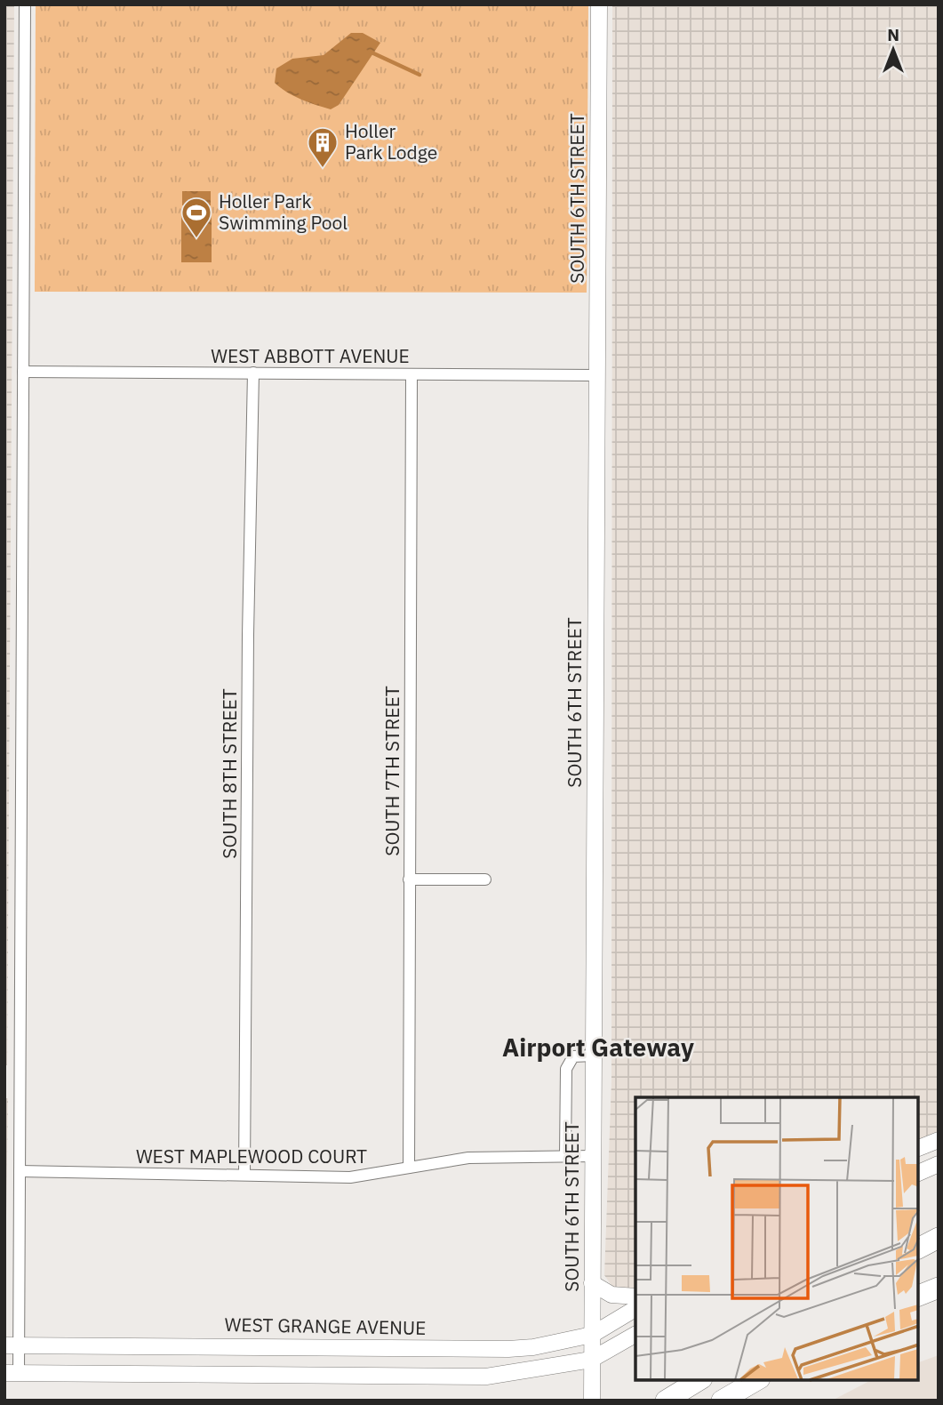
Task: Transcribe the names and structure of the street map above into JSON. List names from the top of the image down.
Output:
{
  "streets": {
    "street": [
      "SOUTH 6TH STREET",
      "WEST ABBOTT AVENUE",
      "SOUTH 7TH STREET",
      "SOUTH 8TH STREET",
      "WEST MAPLEWOOD COURT",
      "WEST GRANGE AVENUE"
    ]
  },
  "crossings": [
    ["SOUTH 6TH STREET", "WEST ABBOTT AVENUE"],
    ["SOUTH 6TH STREET", "WEST MAPLEWOOD COURT"],
    ["SOUTH 6TH STREET", "WEST GRANGE AVENUE"],
    ["WEST ABBOTT AVENUE", "SOUTH 7TH STREET"],
    ["WEST ABBOTT AVENUE", "SOUTH 8TH STREET"],
    ["SOUTH 7TH STREET", "WEST MAPLEWOOD COURT"],
    ["SOUTH 8TH STREET", "WEST MAPLEWOOD COURT"]
  ],
  "districts": ["Airport Gateway"],
  "places": {
    "building": ["Holler Park Lodge"],
    "sports": ["Holler Park Swimming Pool"]
  },
  "north": "top"
}
